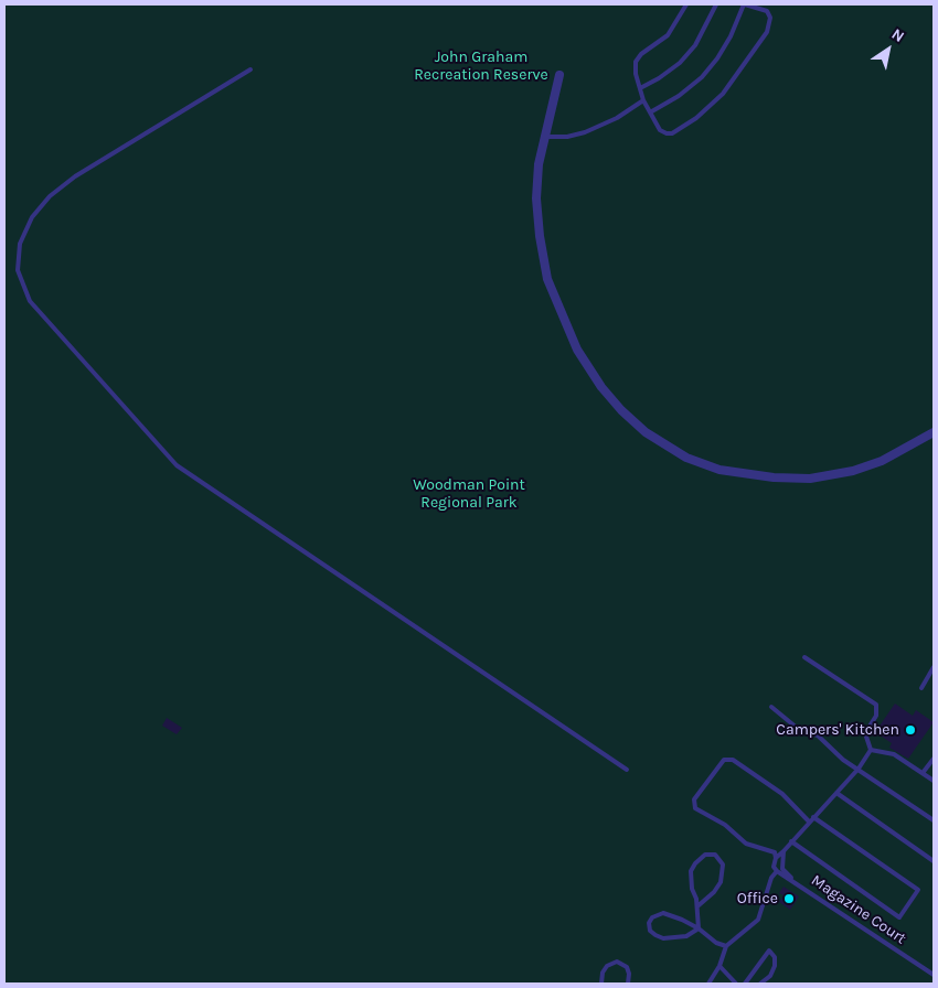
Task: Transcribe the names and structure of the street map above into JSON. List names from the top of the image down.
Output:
{
  "streets": {
    "lane": ["Magazine Court"]
  },
  "parks": ["John Graham Recreation Reserve", "Woodman Point Regional Park"],
  "places": ["Campers' Kitchen", "Office"],
  "north": "top right"
}
